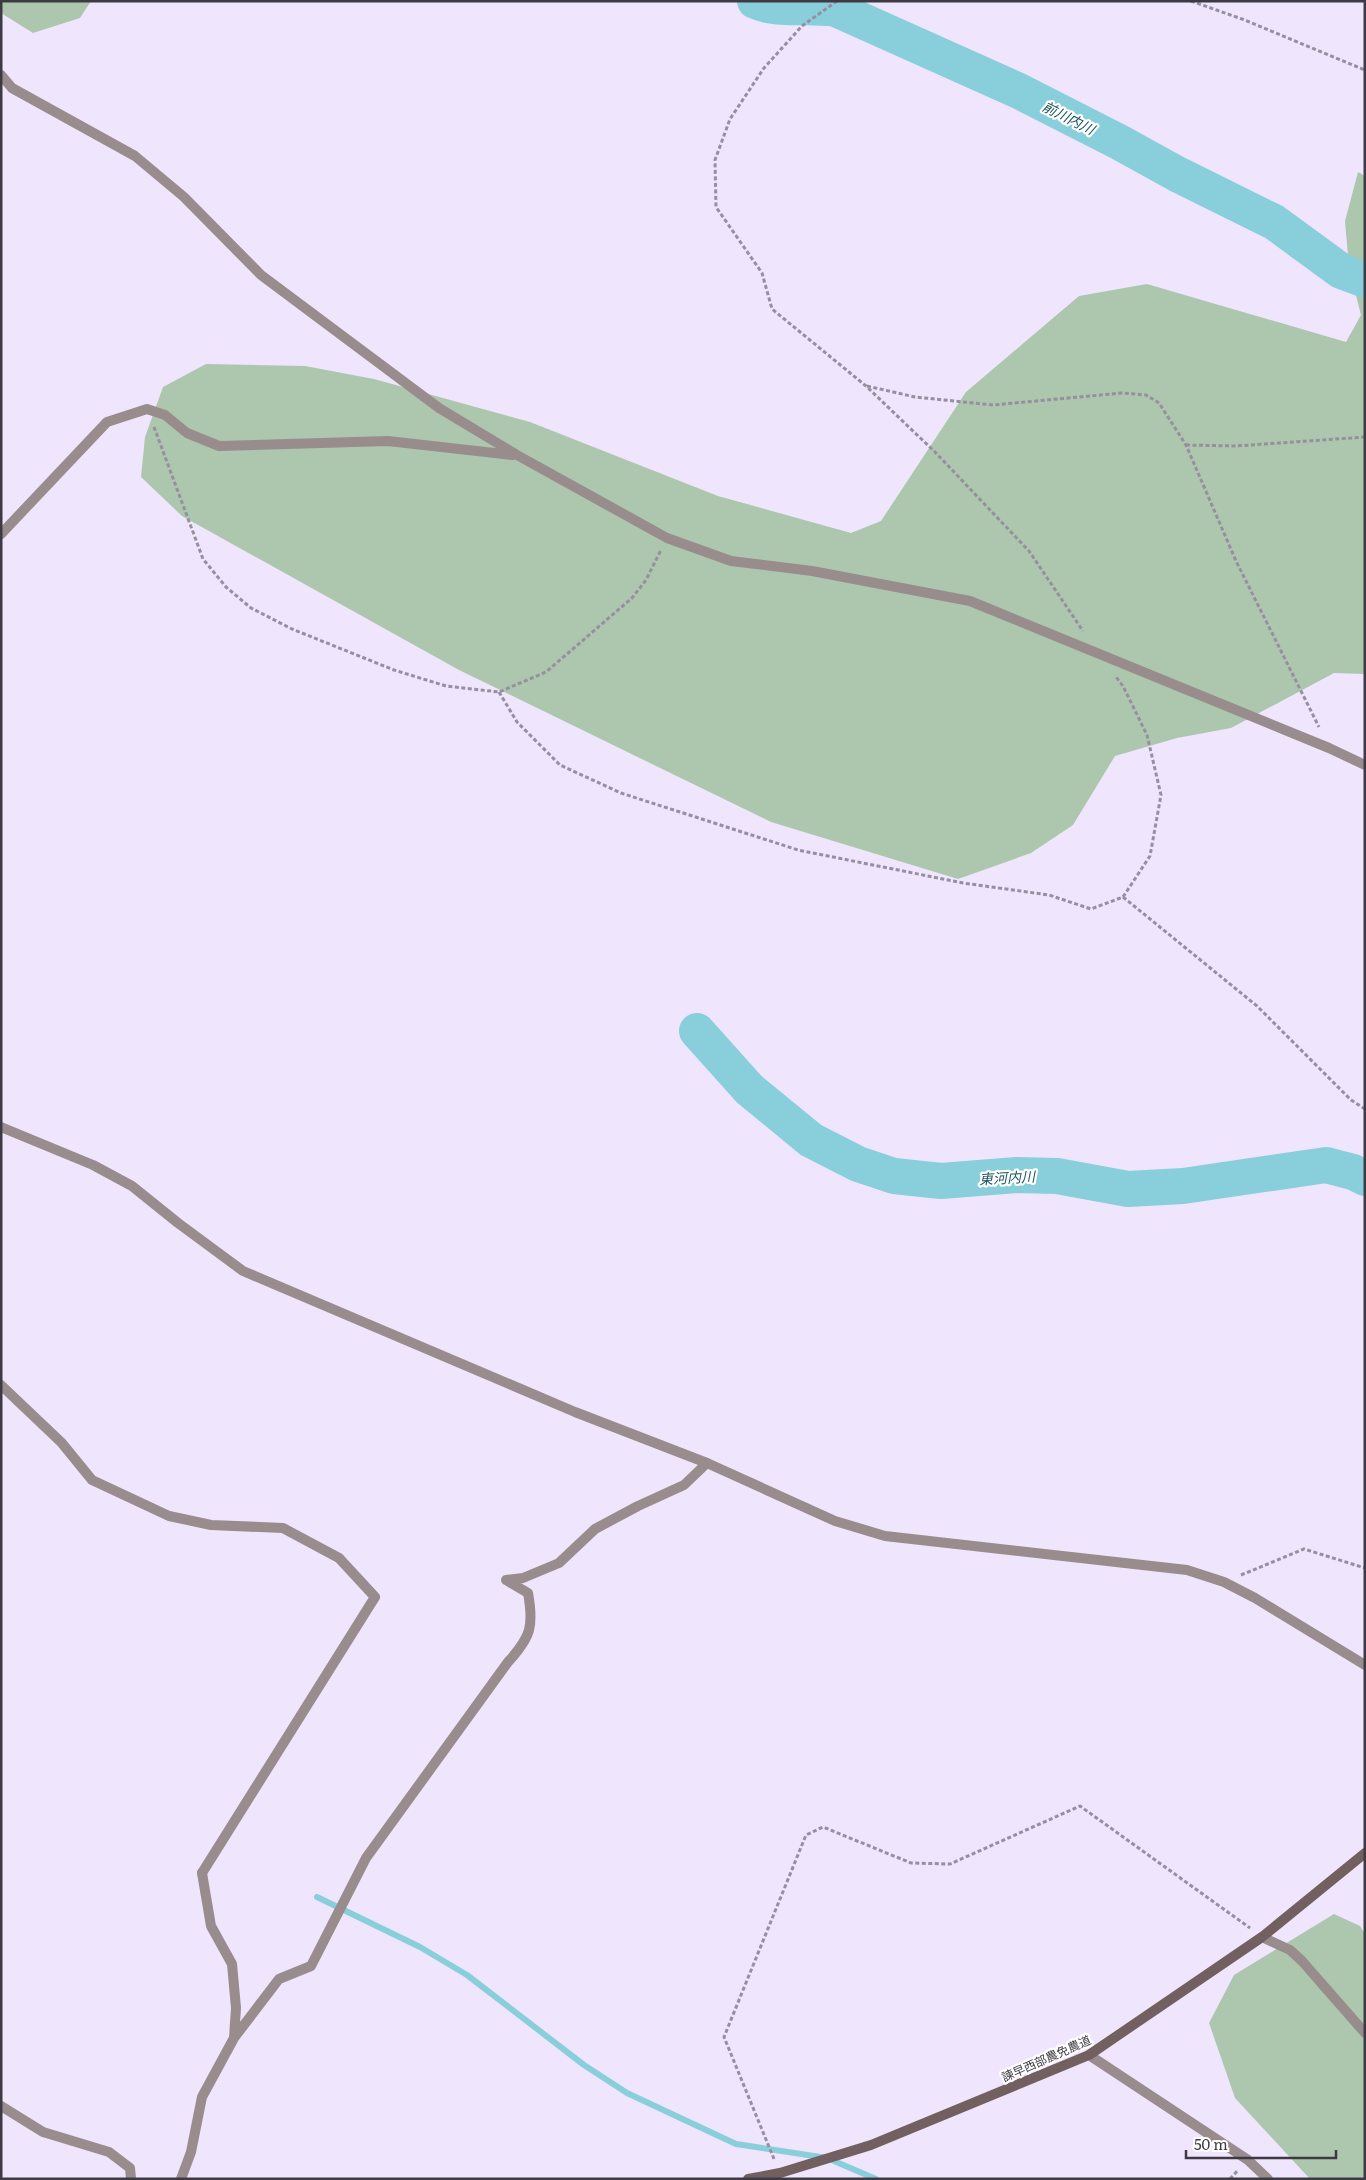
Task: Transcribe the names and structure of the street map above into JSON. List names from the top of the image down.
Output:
{
  "streets": {
    "street": ["諫早西部農免農道"]
  },
  "water": ["前川内川", "東河内川"],
  "scale_bar": "50 m"
}
